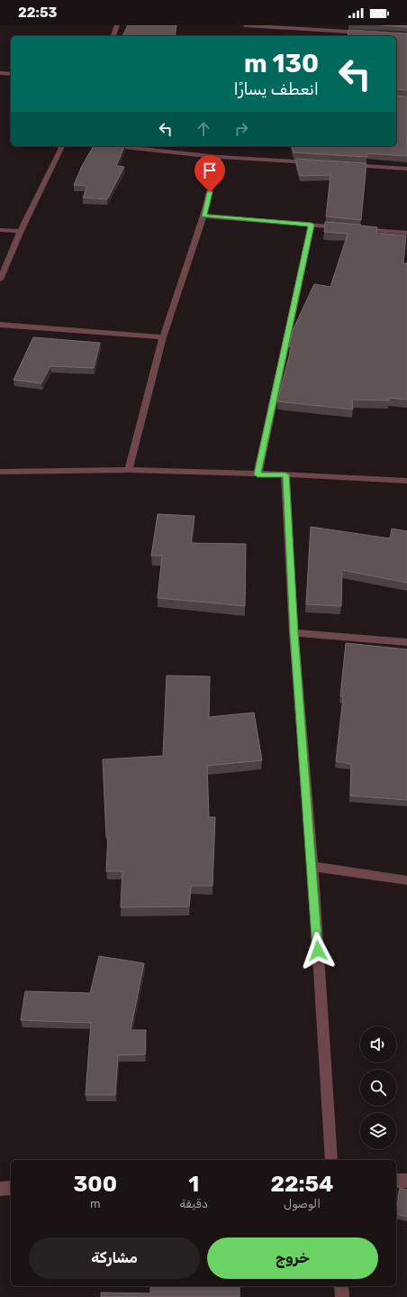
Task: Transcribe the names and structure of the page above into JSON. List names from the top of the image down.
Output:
{
  "page": {
    "status": "22:53",
    "turn": ["130 m", "انعطف يسارًا"],
    "eta": [
      "22:54",
      "الوصول",
      "1",
      "دقيقة",
      "300",
      "m"
    ],
    "buttons": ["خروج", "مشاركة"]
  }
}
